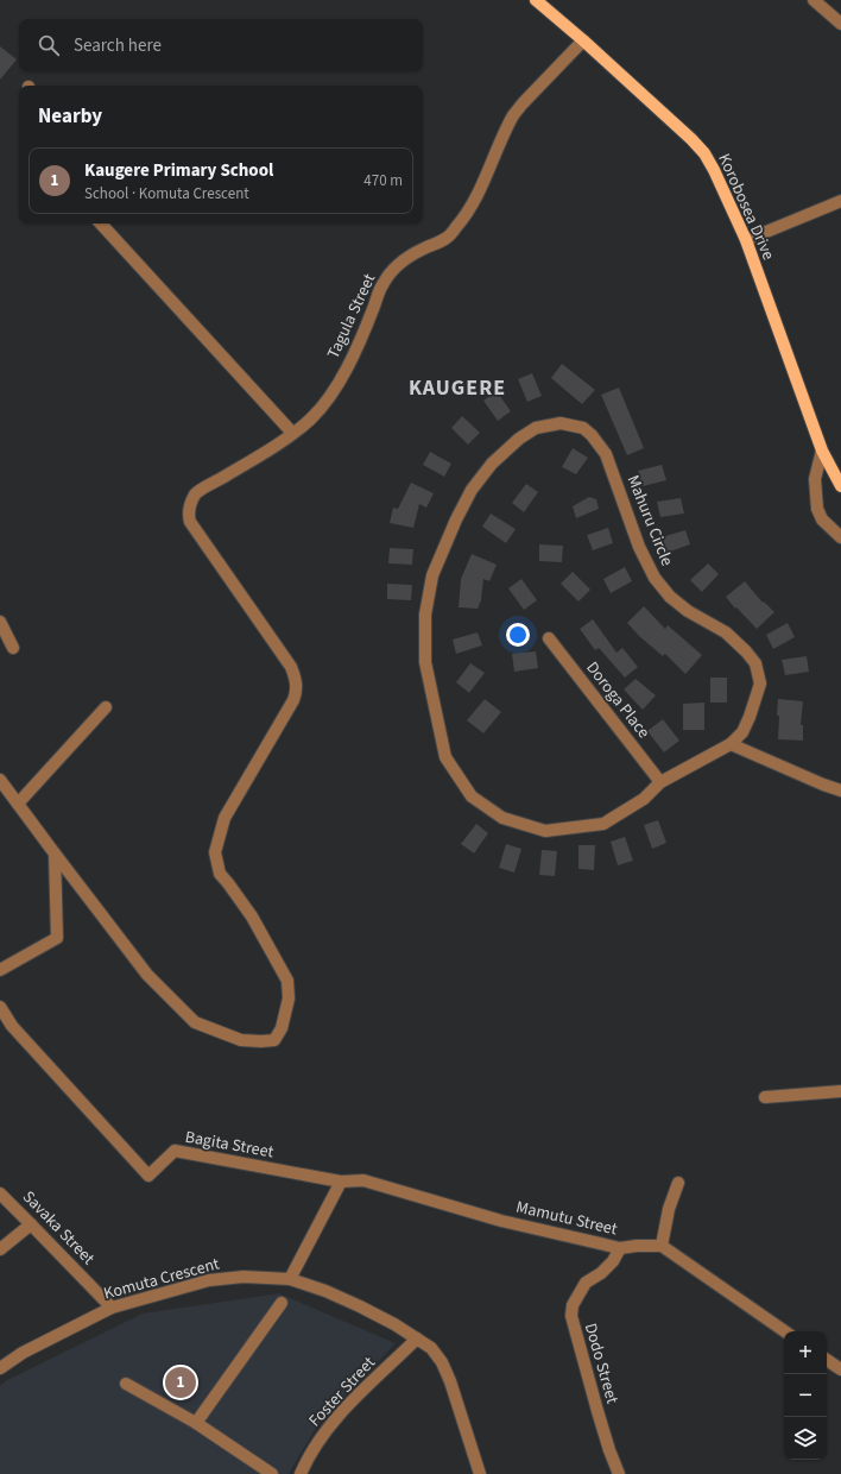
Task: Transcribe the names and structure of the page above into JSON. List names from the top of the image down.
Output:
{
  "streets": {
    "main road": ["Korobosea Drive"],
    "street": [
      "Tagula Street",
      "Mahuru Circle",
      "Doroga Place",
      "Bagita Street",
      "Mamutu Street",
      "Savaka Street",
      "Komuta Crescent",
      "Dodo Street",
      "Foster Street"
    ]
  },
  "crossings": [
    ["Korobosea Drive", "Tagula Street"],
    ["Mahuru Circle", "Doroga Place"],
    ["Bagita Street", "Mamutu Street"],
    ["Mamutu Street", "Dodo Street"],
    ["Savaka Street", "Komuta Crescent"],
    ["Komuta Crescent", "Foster Street"]
  ],
  "districts": ["KAUGERE"],
  "page": {
    "search": "Search here",
    "heading": "Nearby",
    "list": [
      {
        "mark": "1",
        "name": "Kaugere Primary School",
        "note": "School · Komuta Crescent",
        "value": "470 m"
      }
    ],
    "map_buttons": ["+", "−"],
    "pins": "1"
  }
}
